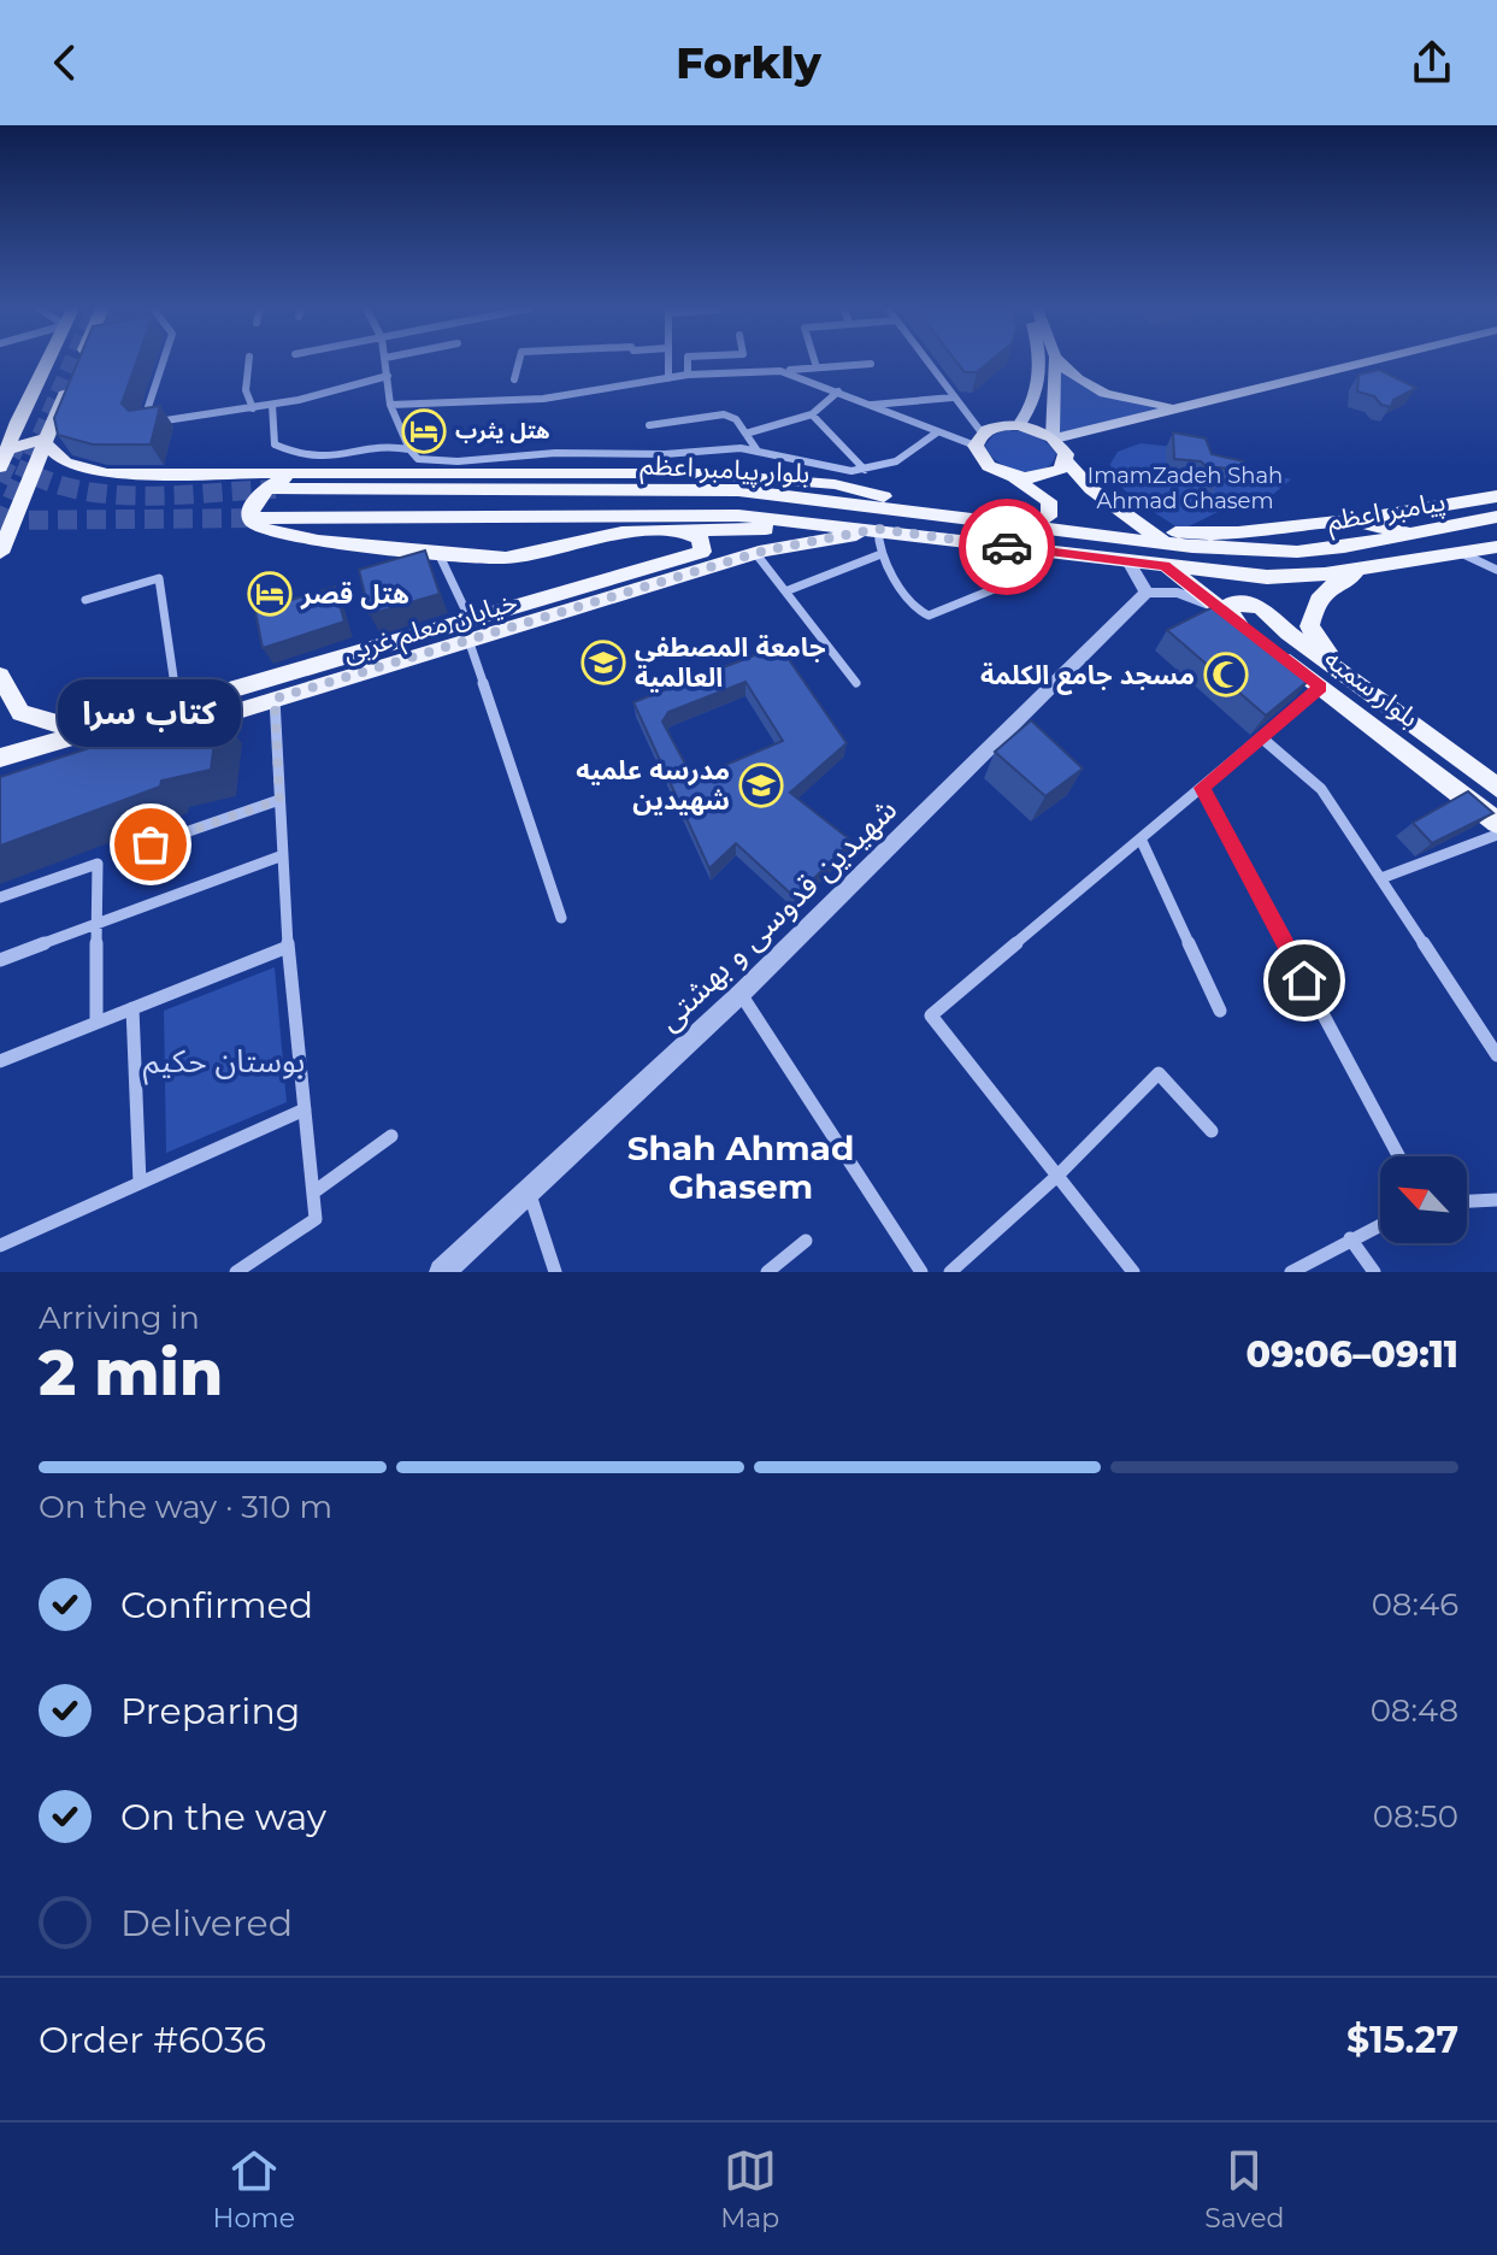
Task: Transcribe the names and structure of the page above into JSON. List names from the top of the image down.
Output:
{
  "streets": {
    "main road": [
      "بلوار پیامبر اعظم",
      "پیامبر اعظم",
      "خیابان معلم غربی",
      "بلوار سمیه"
    ],
    "street": ["شهیدین قدوسی و بهشتی"]
  },
  "crossings": [
    ["بلوار پیامبر اعظم", "پیامبر اعظم"],
    ["بلوار پیامبر اعظم", "خیابان معلم غربی"],
    ["بلوار پیامبر اعظم", "بلوار سمیه"],
    ["پیامبر اعظم", "بلوار سمیه"]
  ],
  "districts": ["Shah Ahmad Ghasem"],
  "parks": ["ImamZadeh Shah Ahmad Ghasem", "بوستان حکیم"],
  "places": {
    "hotel": ["هتل یثرب", "هتل قصر"],
    "school or university": ["جامعة المصطفی العالمیة", "مدرسه علمیه شهیدین"],
    "mosque": ["مسجد جامع الکلمة"],
    "other": ["کتاب سرا"]
  },
  "north": "top left",
  "page": {
    "header": "Forkly",
    "bubble": "کتاب سرا",
    "heading": ["2 min", "Arriving in", "09:06–09:11"],
    "panel": ["Order #6036", "$15.27"],
    "bar": "On the way · 310 m",
    "list": [
      ["Confirmed", "08:46"],
      ["Preparing", "08:48"],
      ["On the way", "08:50"],
      "Delivered"
    ],
    "tabs": ["Home", "Map", "Saved"]
  }
}
